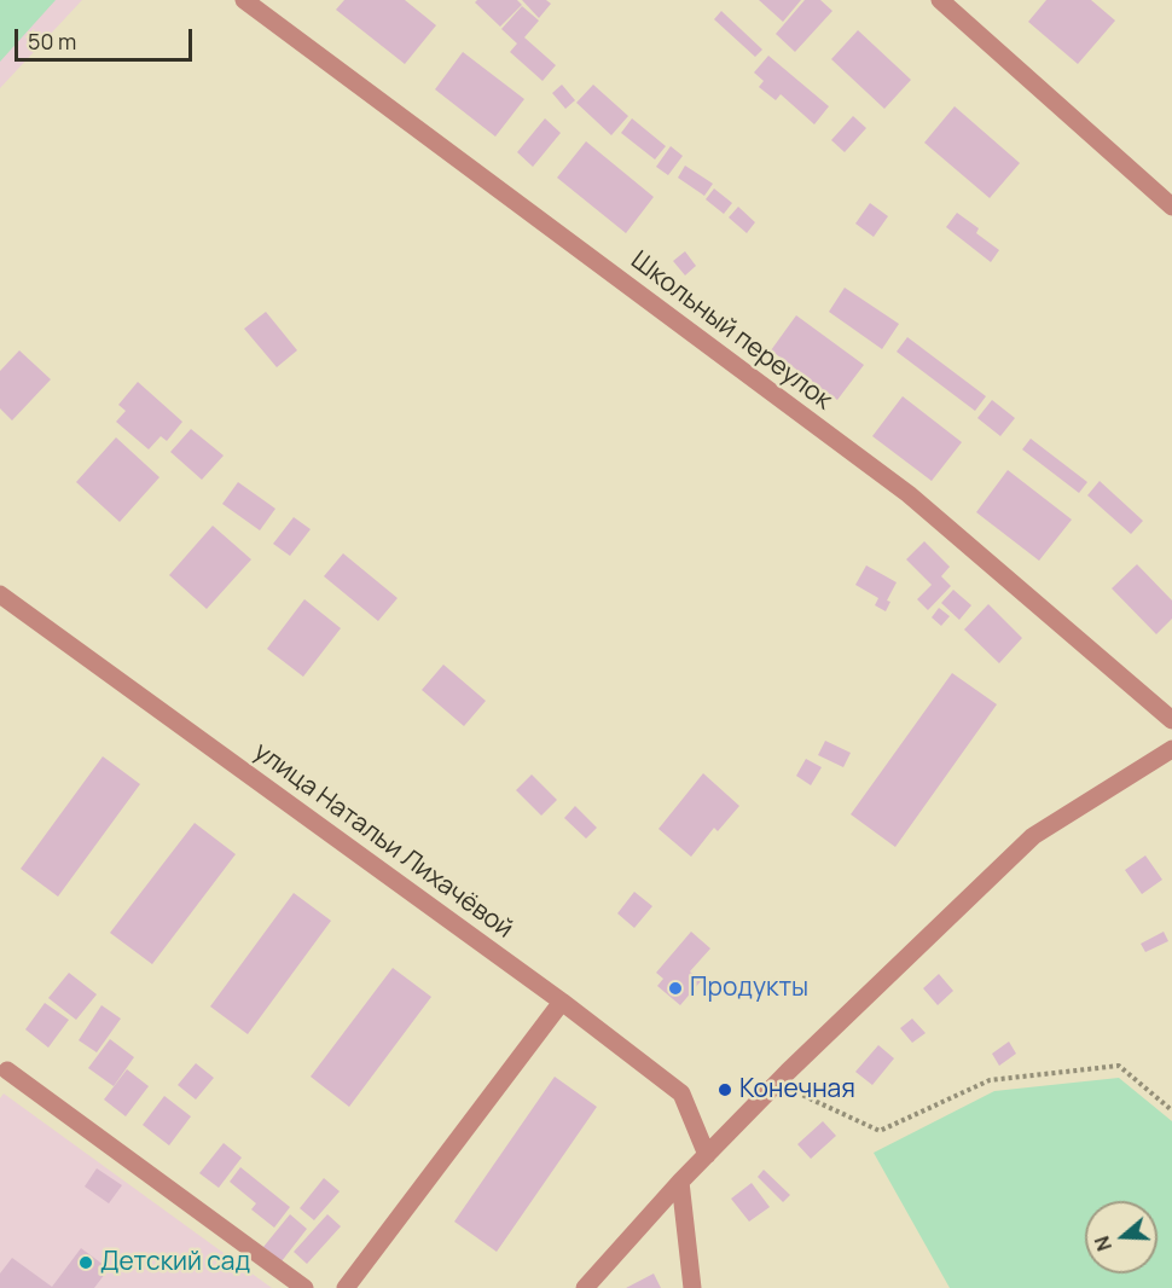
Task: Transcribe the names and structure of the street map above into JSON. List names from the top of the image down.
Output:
{
  "streets": {
    "street": ["Школьный переулок", "улица Натальи Лихачёвой"]
  },
  "places": ["Продукты", "Конечная", "Детский сад"],
  "scale_bar": "50 m",
  "north": "left"
}
